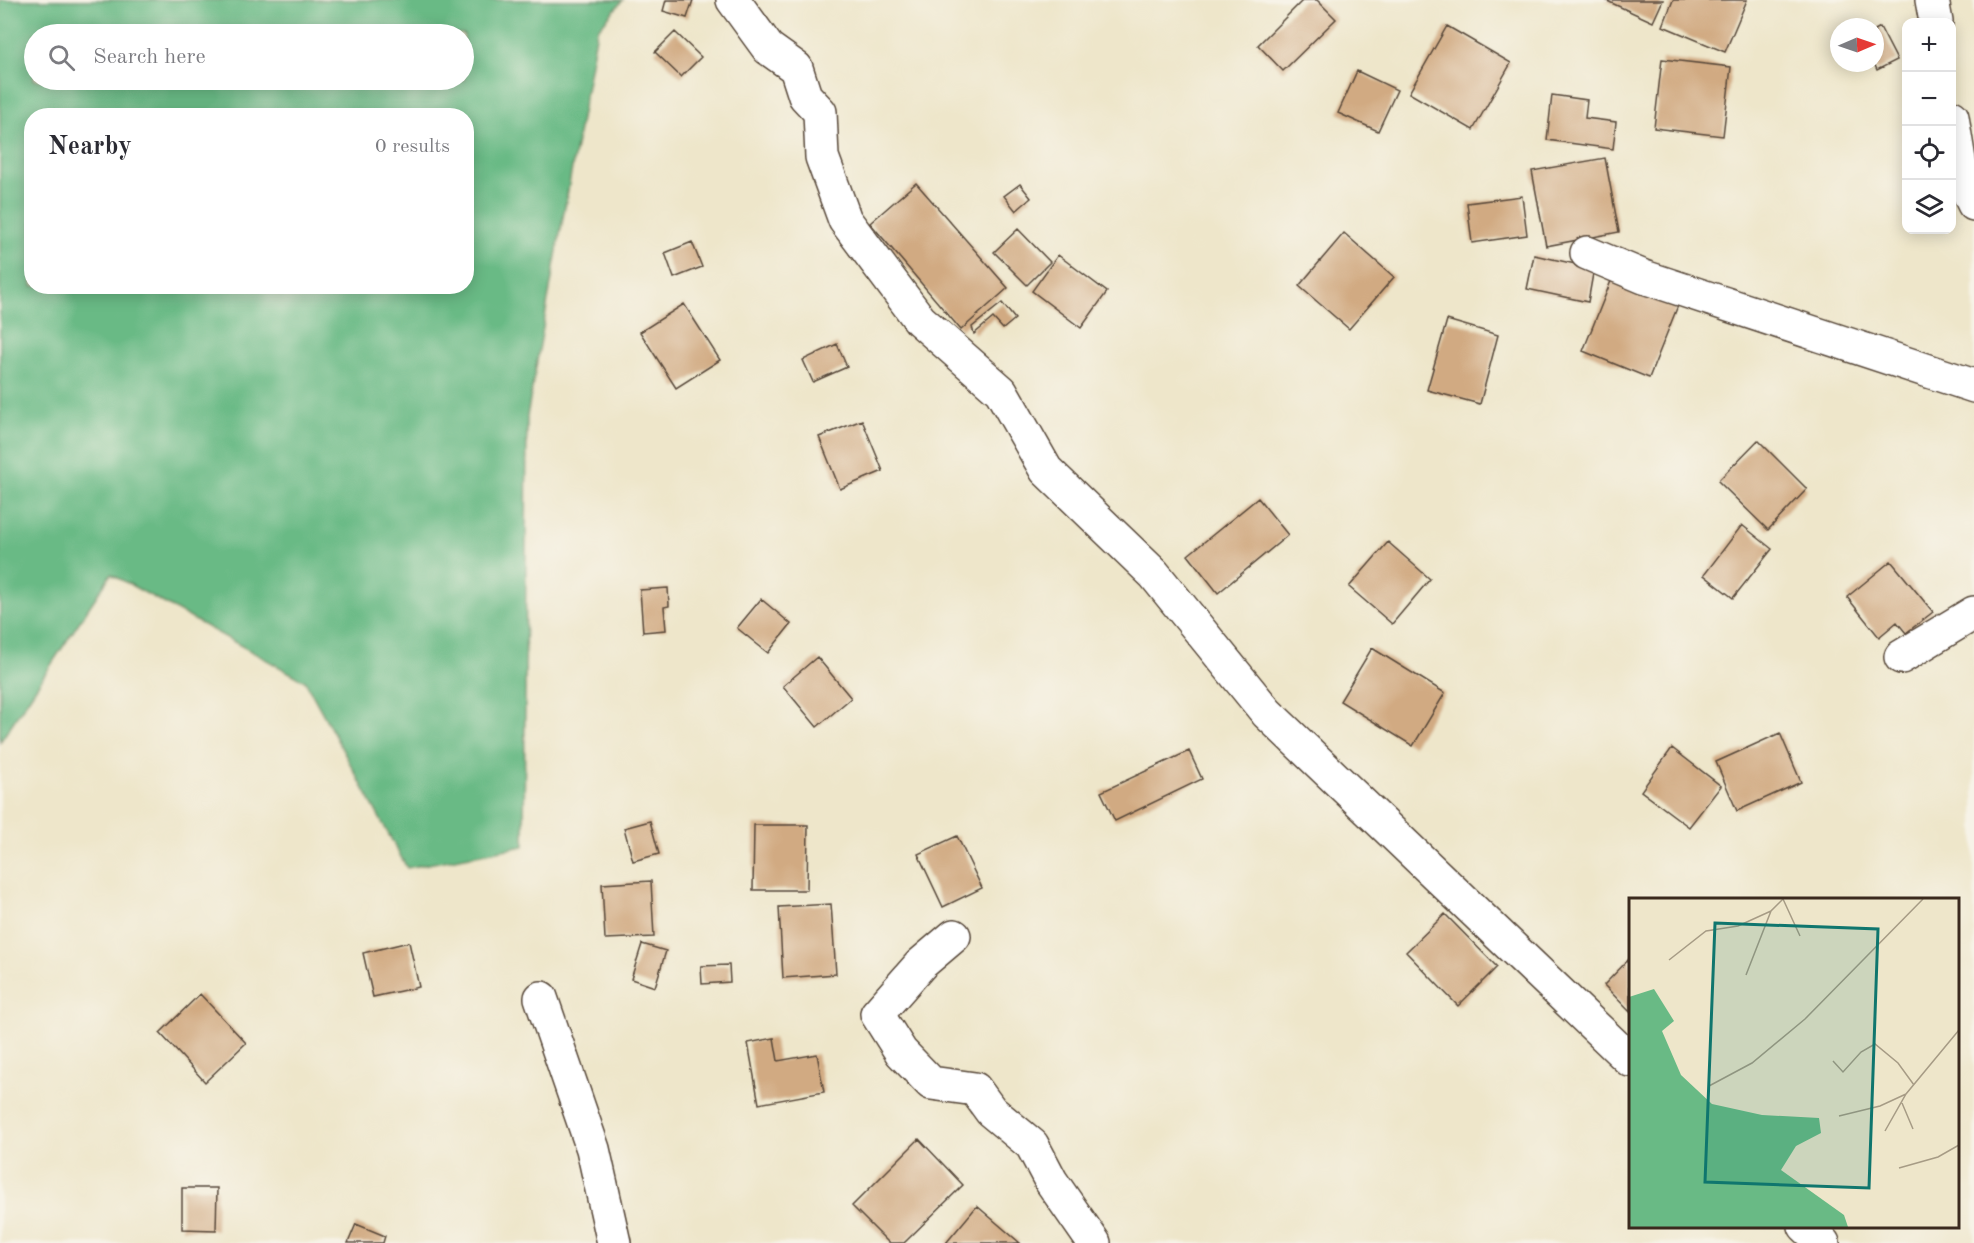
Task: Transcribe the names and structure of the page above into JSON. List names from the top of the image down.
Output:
{
  "north": "right",
  "page": {
    "map_buttons": ["+", "−"],
    "search": "Search here",
    "heading": ["Nearby", "0 results"]
  }
}
